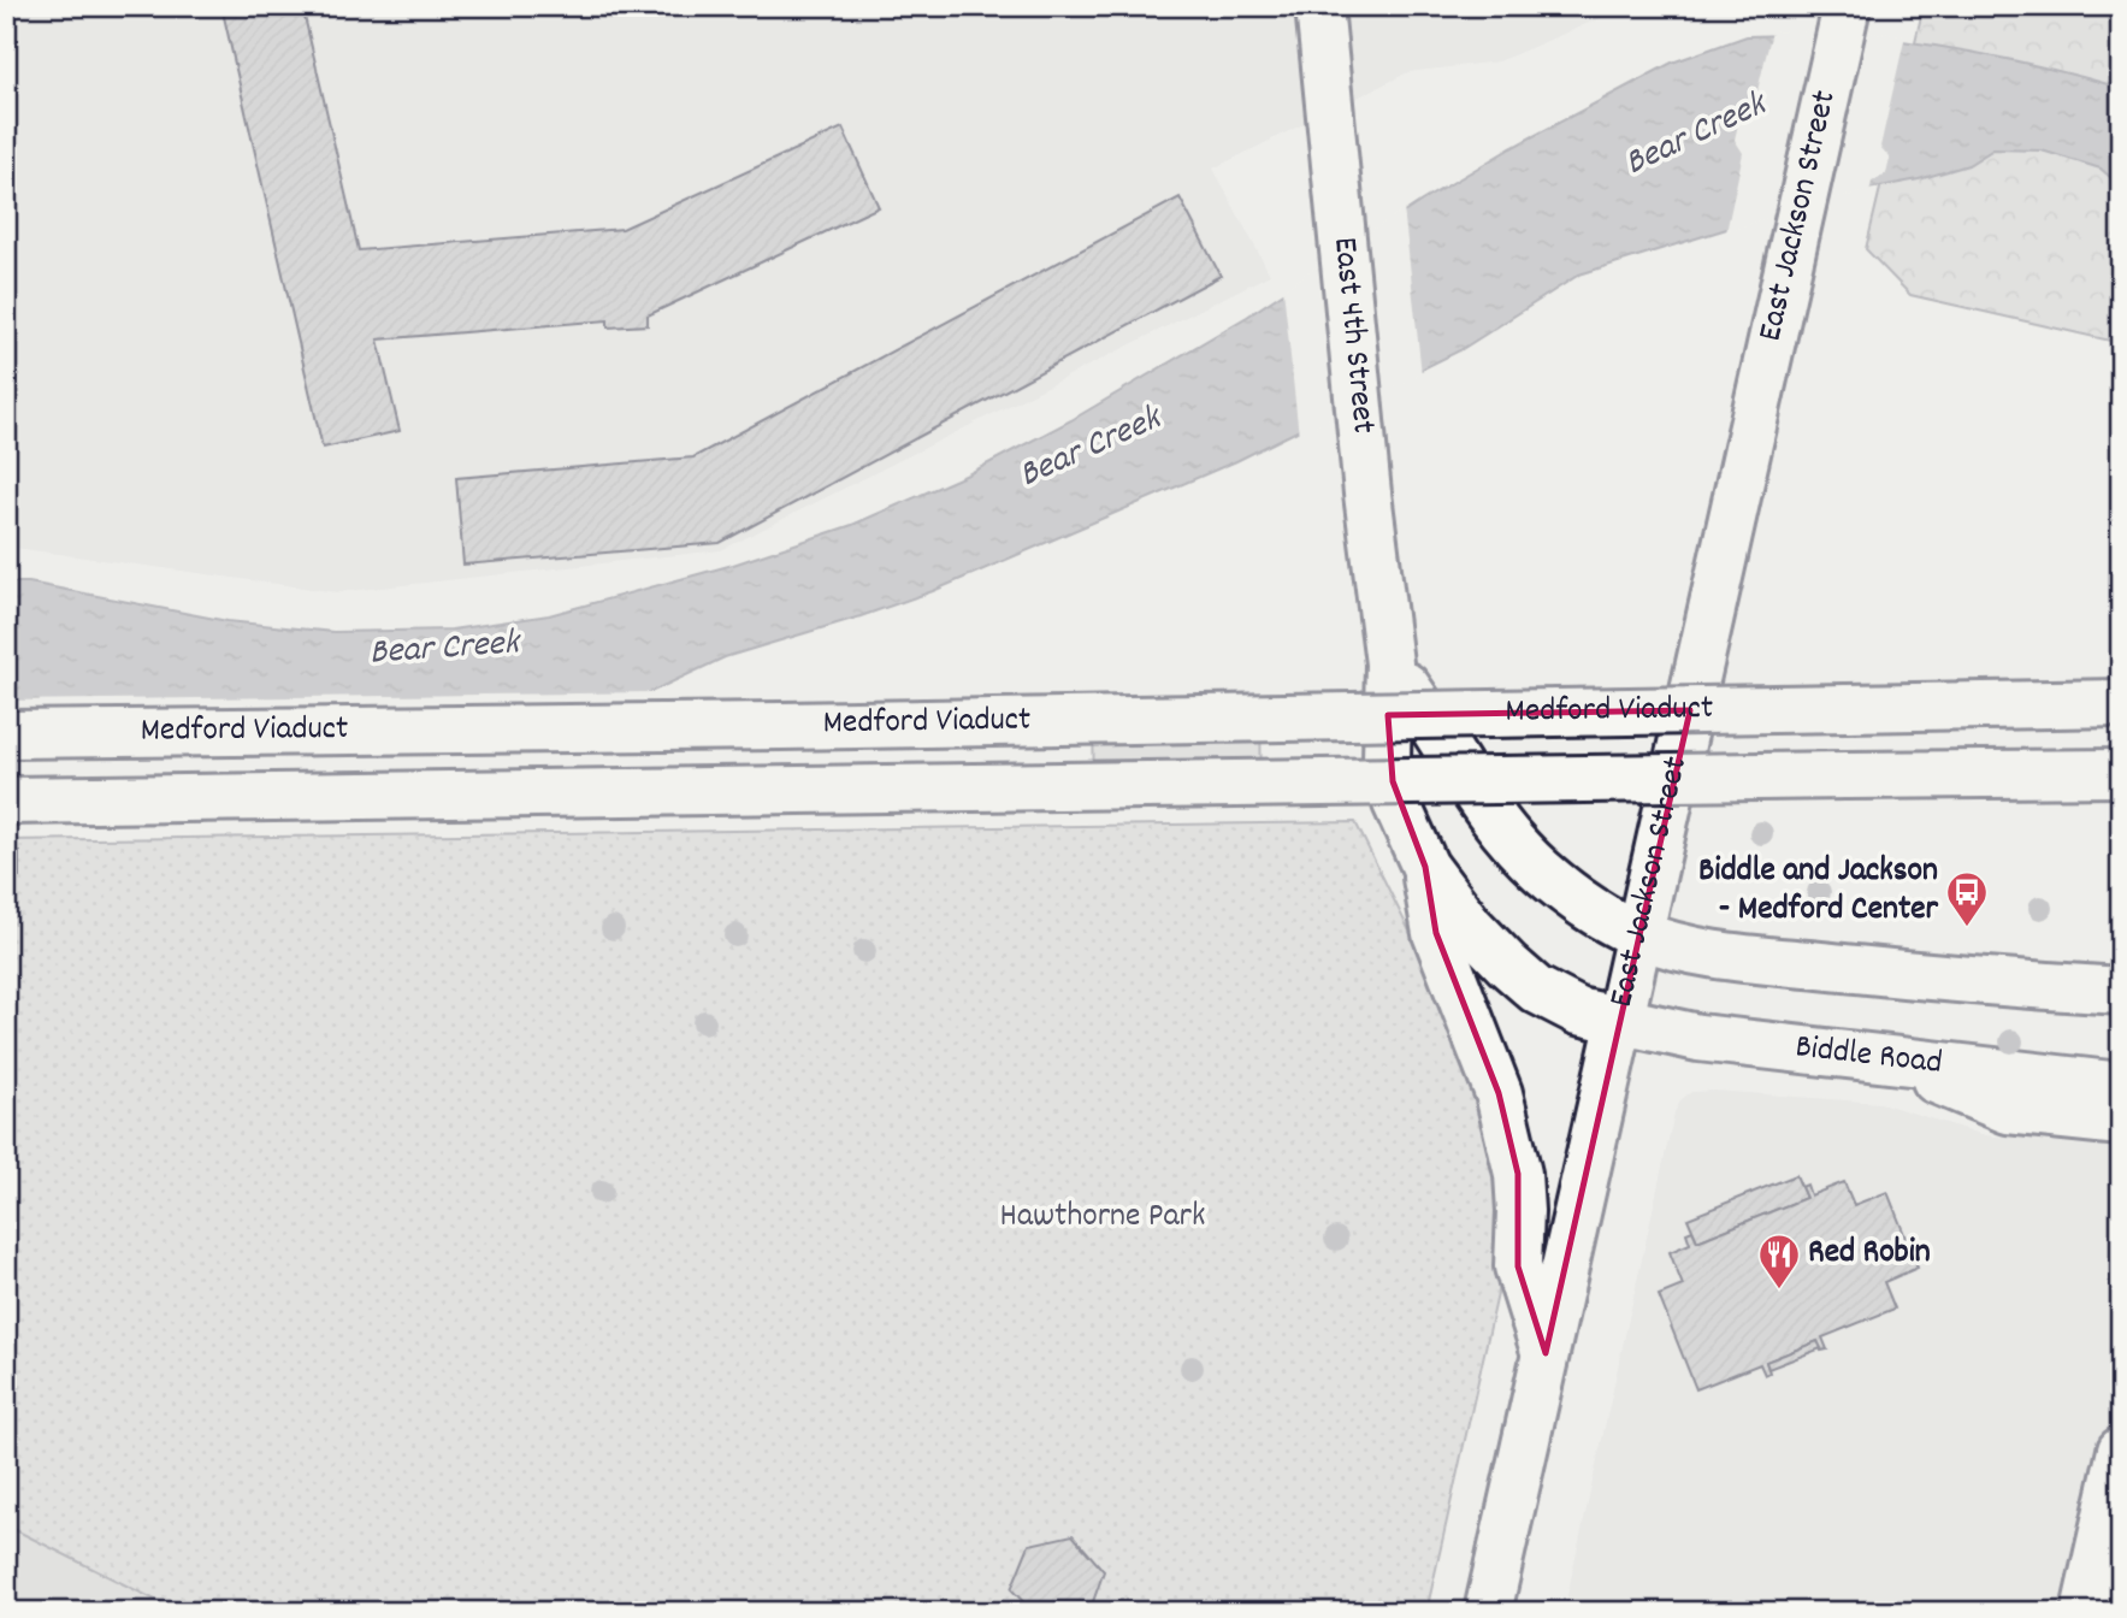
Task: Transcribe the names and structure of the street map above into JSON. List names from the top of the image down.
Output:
{
  "streets": {
    "main road": [
      "East Jackson Street",
      "East 4th Street",
      "Medford Viaduct",
      "Biddle Road"
    ]
  },
  "crossings": [
    ["East Jackson Street", "East 4th Street"],
    ["East Jackson Street", "Biddle Road"],
    ["East 4th Street", "Biddle Road"]
  ],
  "water": ["Bear Creek"],
  "parks": ["Hawthorne Park"],
  "places": {
    "bus stop": ["Biddle and Jackson - Medford Center"],
    "restaurant": ["Red Robin"]
  }
}
